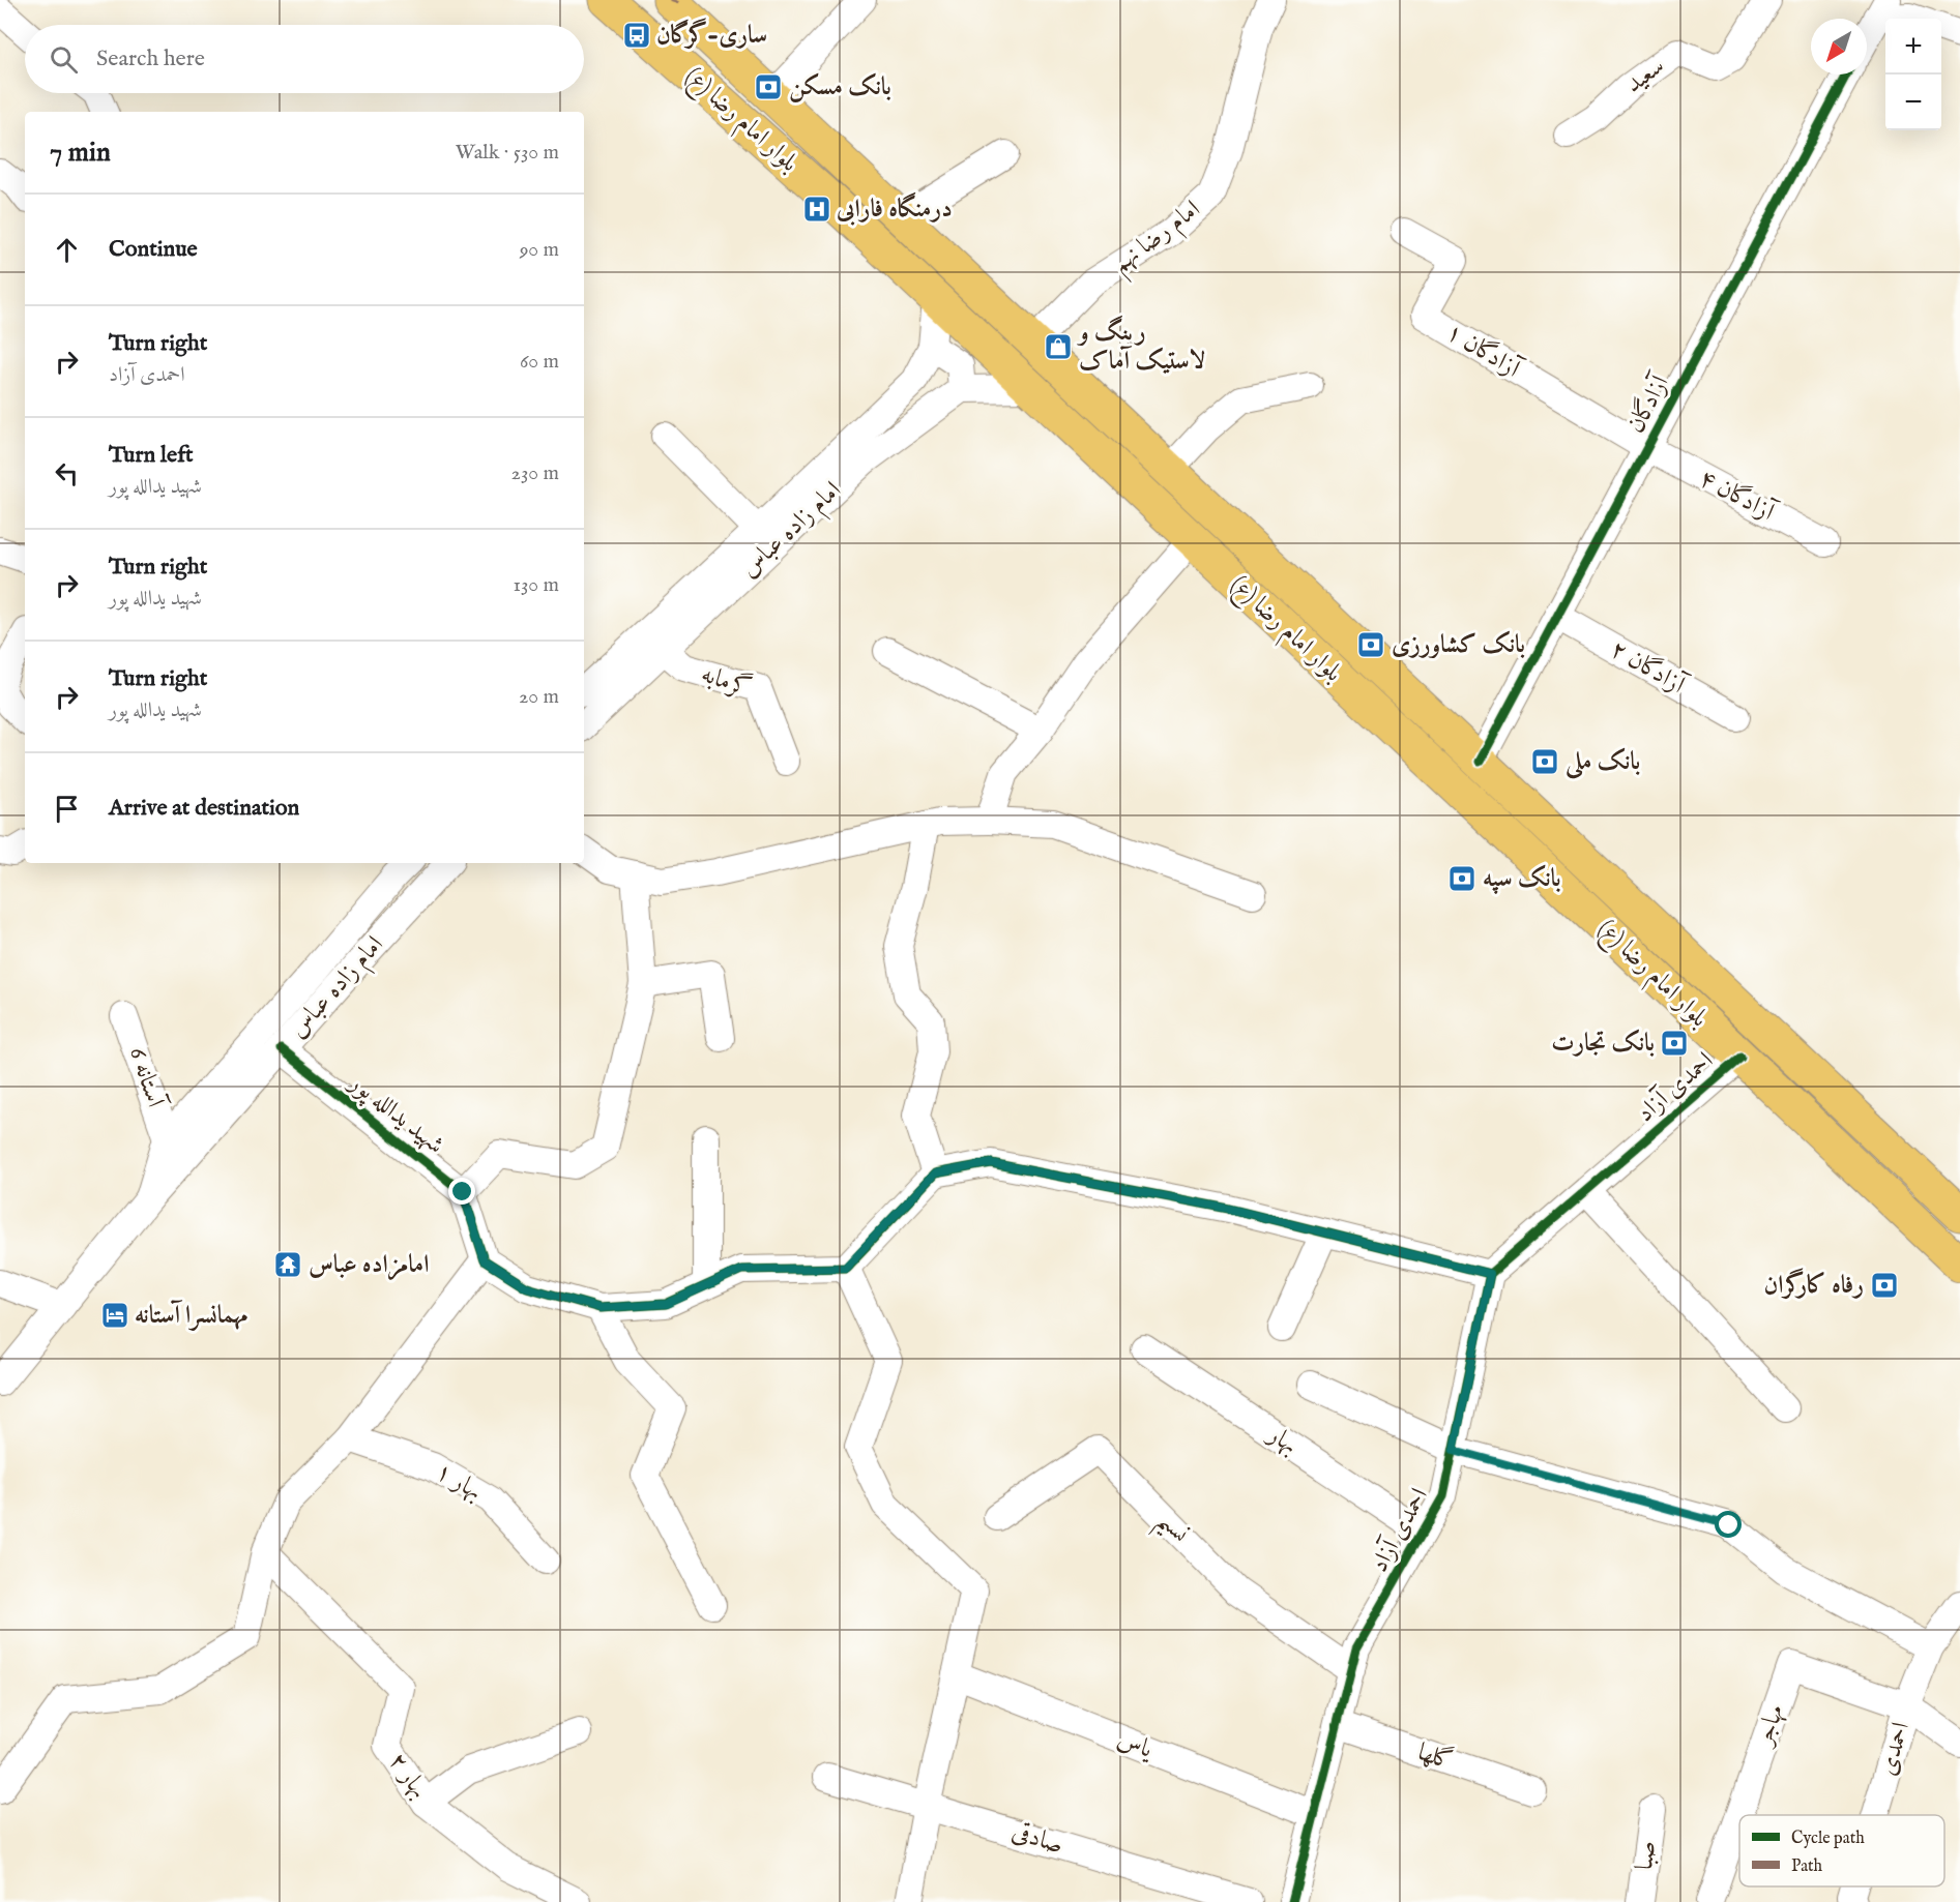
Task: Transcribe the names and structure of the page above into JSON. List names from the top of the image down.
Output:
{
  "streets": {
    "highway": ["بلوار امام رضا (ع)"],
    "street": [
      "سعید",
      "امام رضا نهم",
      "آزادگان ۱",
      "آزادگان",
      "آزادگان ۴",
      "امام زاده عباس",
      "آزادگان ۲",
      "گرمابه",
      "آستانه 6",
      "احمدی آزاد",
      "شهید یدالله پور",
      "بهار",
      "بهار ۱",
      "نسیم",
      "مهاجر",
      "یاس",
      "احمدی",
      "گلها",
      "بهار ۲",
      "صادقی",
      "صبا"
    ]
  },
  "crossings": [
    ["بلوار امام رضا (ع)", "امام رضا نهم"],
    ["بلوار امام رضا (ع)", "آزادگان"],
    ["بلوار امام رضا (ع)", "امام زاده عباس"],
    ["بلوار امام رضا (ع)", "احمدی آزاد"],
    ["آزادگان ۱", "آزادگان"],
    ["آزادگان ۱", "آزادگان ۴"],
    ["آزادگان", "آزادگان ۴"],
    ["آزادگان", "آزادگان ۲"],
    ["امام زاده عباس", "گرمابه"],
    ["امام زاده عباس", "آستانه 6"],
    ["امام زاده عباس", "شهید یدالله پور"],
    ["احمدی آزاد", "بهار"],
    ["احمدی آزاد", "نسیم"],
    ["احمدی آزاد", "یاس"],
    ["احمدی آزاد", "گلها"],
    ["مهاجر", "احمدی"]
  ],
  "places": {
    "bus stop": ["ساری-گرگان"],
    "bank": [
      "بانک مسکن",
      "بانک کشاورزی",
      "بانک ملی",
      "بانک سپه",
      "بانک تجارت",
      "رفاه کارگران"
    ],
    "hospital": ["درمنگاه فارابی"],
    "shop": ["رینگ و لاستیک آماک"],
    "temple": ["امامزاده عباس"],
    "hotel": ["مهمانسرا آستانه"]
  },
  "legend": ["Cycle path", "Path"],
  "north": "bottom left",
  "page": {
    "map_buttons": ["+", "−"],
    "search": "Search here",
    "heading": ["7 min", "Walk · 530 m"],
    "list": [
      ["Continue", "90 m"],
      ["Turn right", "احمدی آزاد", "60 m"],
      ["Turn left", "شهید یدالله پور", "230 m"],
      ["Turn right", "شهید یدالله پور", "130 m"],
      ["Turn right", "شهید یدالله پور", "20 m"],
      "Arrive at destination"
    ]
  }
}
